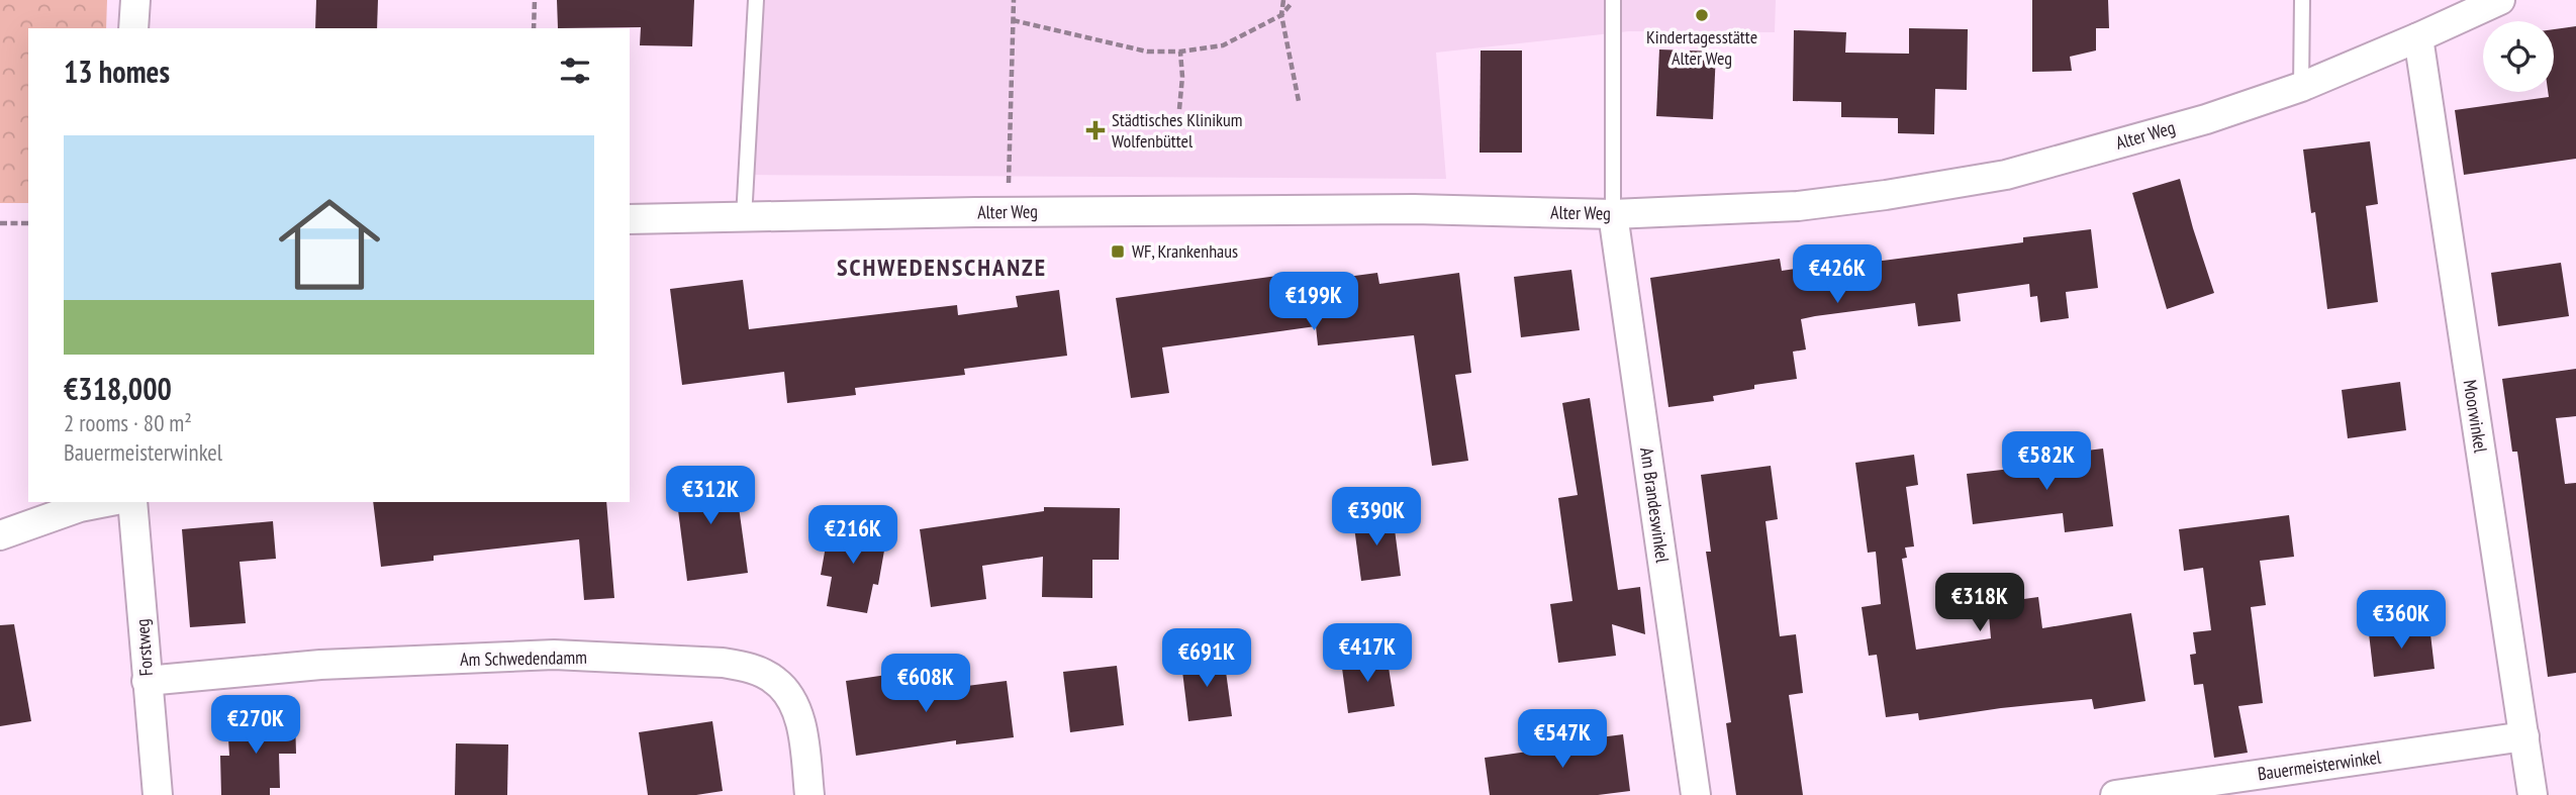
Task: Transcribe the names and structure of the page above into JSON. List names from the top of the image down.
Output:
{
  "streets": {
    "street": [
      "Alter Weg",
      "Moorwinkel",
      "Am Brandeswinkel",
      "Forstweg",
      "Am Schwedendamm",
      "Bauermeisterwinkel"
    ]
  },
  "crossings": [
    ["Alter Weg", "Moorwinkel"],
    ["Alter Weg", "Am Brandeswinkel"],
    ["Moorwinkel", "Bauermeisterwinkel"],
    ["Forstweg", "Am Schwedendamm"]
  ],
  "districts": ["SCHWEDENSCHANZE"],
  "places": {
    "other": ["Kindertagesstätte Alter Weg"],
    "health": ["Städtisches Klinikum Wolfenbüttel"],
    "transit": ["WF, Krankenhaus"]
  },
  "page": {
    "heading": "13 homes",
    "list": [
      {
        "name": "€318,000",
        "note": "2 rooms · 80 m² · Bauermeisterwinkel"
      }
    ],
    "price": [
      "€426K",
      "€199K",
      "€582K",
      "€312K",
      "€390K",
      "€216K",
      "€318K",
      "€360K",
      "€417K",
      "€691K",
      "€608K",
      "€270K",
      "€547K"
    ]
  }
}
